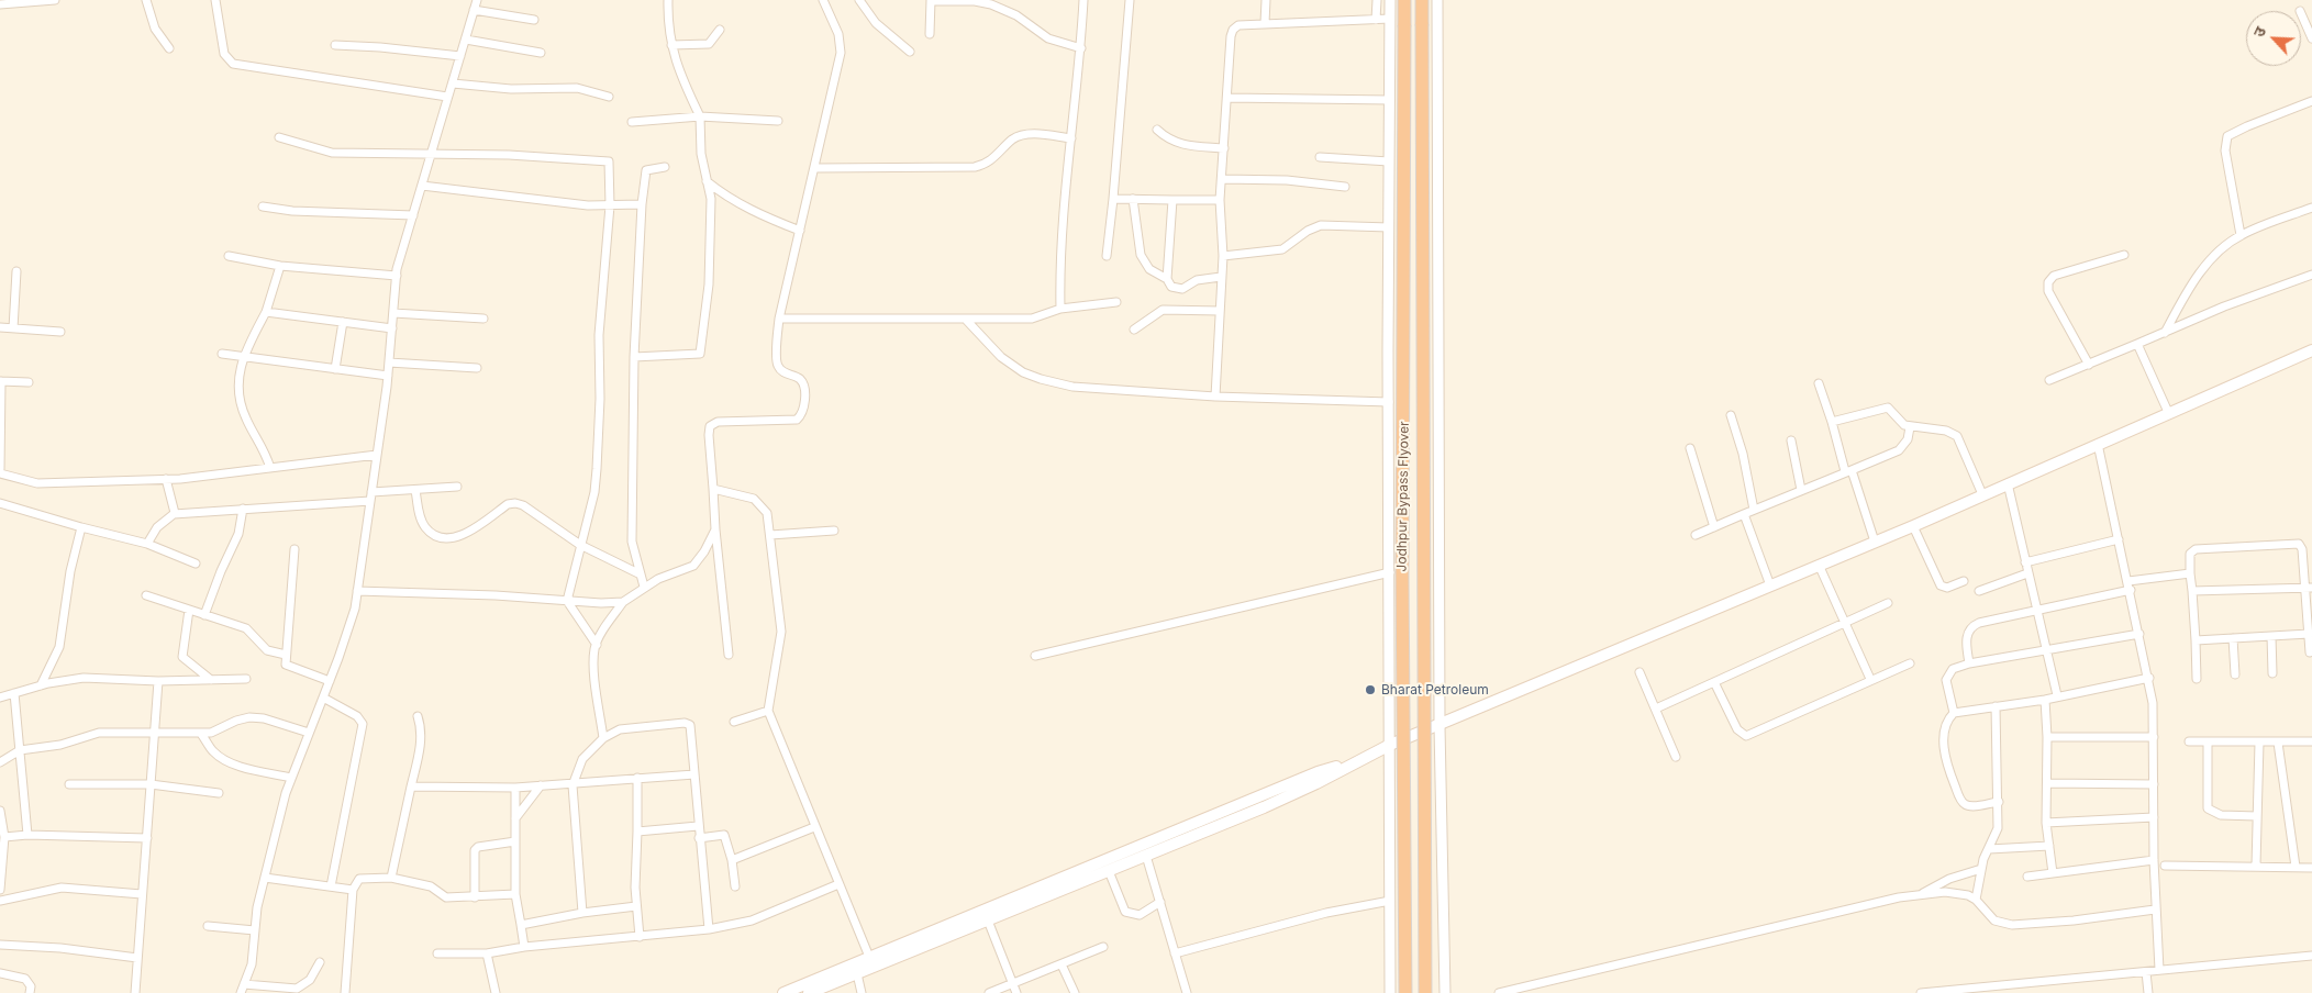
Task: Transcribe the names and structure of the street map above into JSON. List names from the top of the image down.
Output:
{
  "streets": {
    "highway": ["Jodhpur Bypass Flyover"]
  },
  "places": ["Bharat Petroleum"],
  "north": "top left"
}
